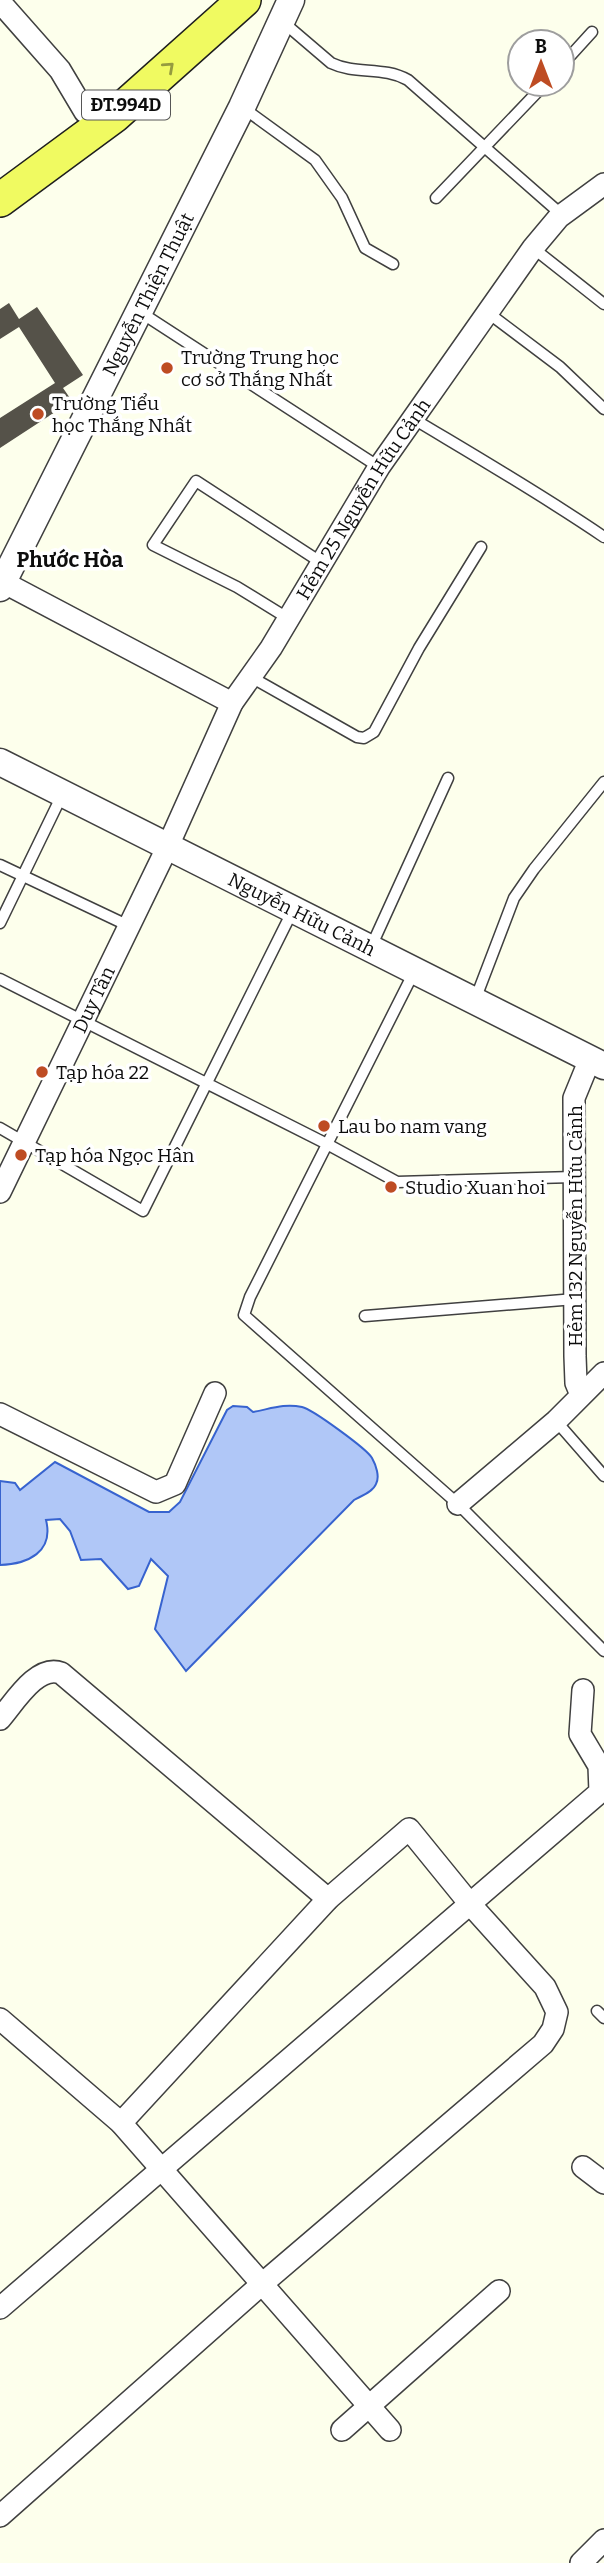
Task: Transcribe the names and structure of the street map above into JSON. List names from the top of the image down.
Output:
{
  "streets": {
    "main road": ["ĐT.994D"],
    "street": [
      "Nguyễn Thiện Thuật",
      "Hẻm 25 Nguyễn Hữu Cảnh",
      "Nguyễn Hữu Cảnh",
      "Duy Tân",
      "Hẻm 132 Nguyễn Hữu Cảnh"
    ]
  },
  "crossings": [
    ["Hẻm 25 Nguyễn Hữu Cảnh", "Nguyễn Hữu Cảnh"],
    ["Hẻm 25 Nguyễn Hữu Cảnh", "Duy Tân"],
    ["Nguyễn Hữu Cảnh", "Duy Tân"],
    ["Nguyễn Hữu Cảnh", "Hẻm 132 Nguyễn Hữu Cảnh"]
  ],
  "districts": ["Phước Hòa"],
  "places": [
    "Trường Trung học cơ sở Thắng Nhất",
    "Trường Tiểu học Thắng Nhất",
    "Tạp hóa 22",
    "Lau bo nam vang",
    "Tạp hóa Ngọc Hân",
    "Studio Xuan hoi"
  ],
  "north": "top"
}
